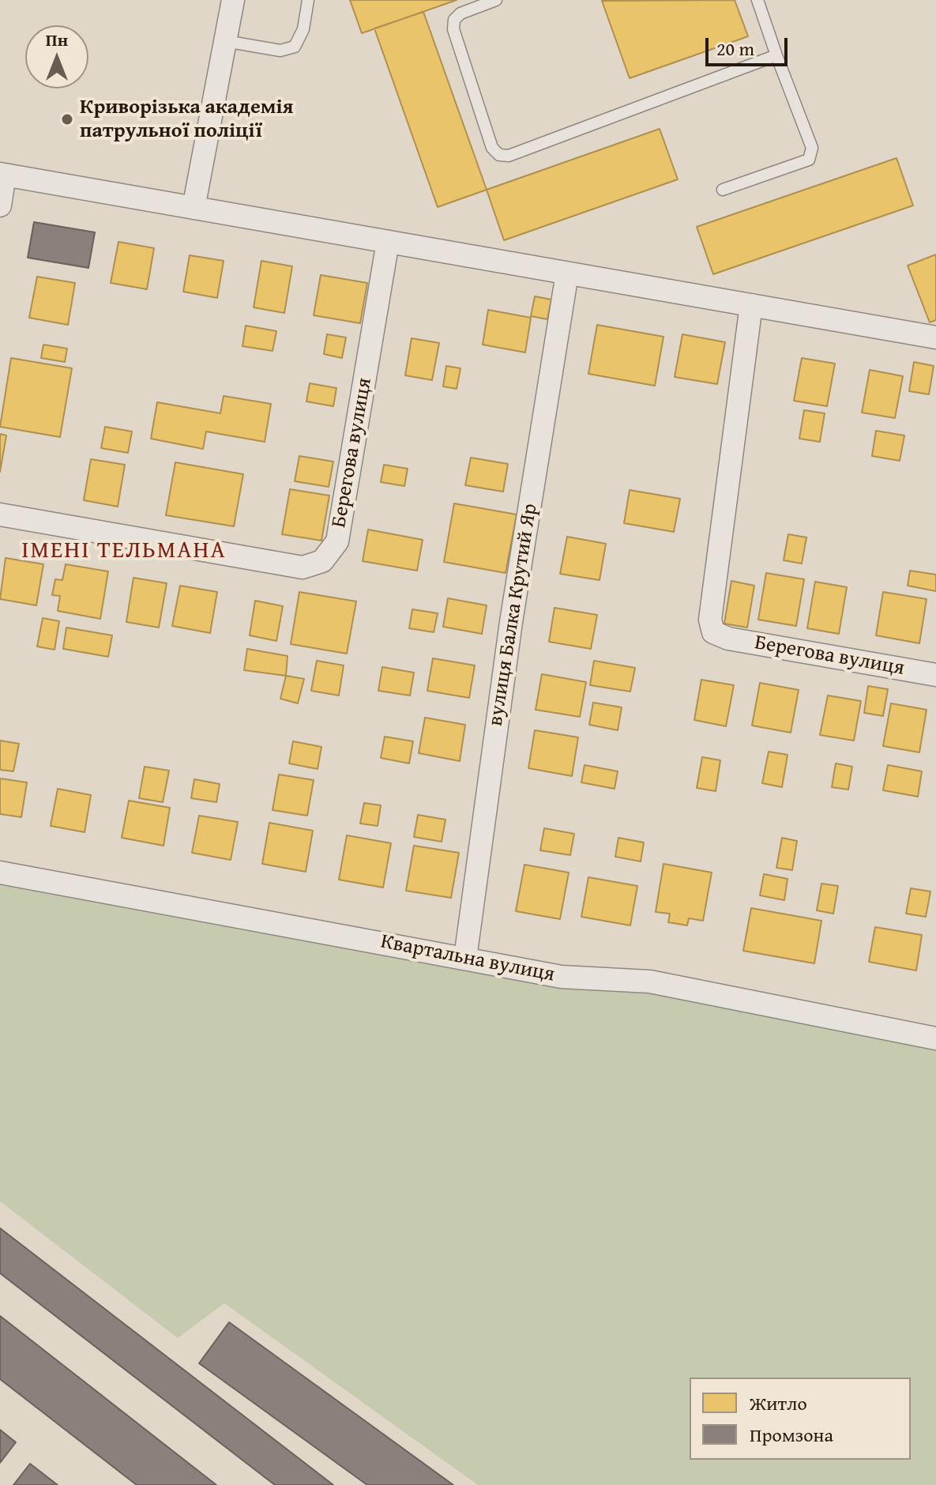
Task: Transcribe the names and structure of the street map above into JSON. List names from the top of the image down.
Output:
{
  "streets": {
    "street": ["Берегова вулиця", "вулиця Балка Крутий Яр", "Квартальна вулиця"]
  },
  "crossings": [
    ["вулиця Балка Крутий Яр", "Квартальна вулиця"]
  ],
  "districts": ["ІМЕНІ ТЕЛЬМАНА"],
  "places": ["Криворізька академія патрульної поліції"],
  "legend": ["Житло", "Промзона"],
  "scale_bar": "20 m",
  "north": "top"
}
